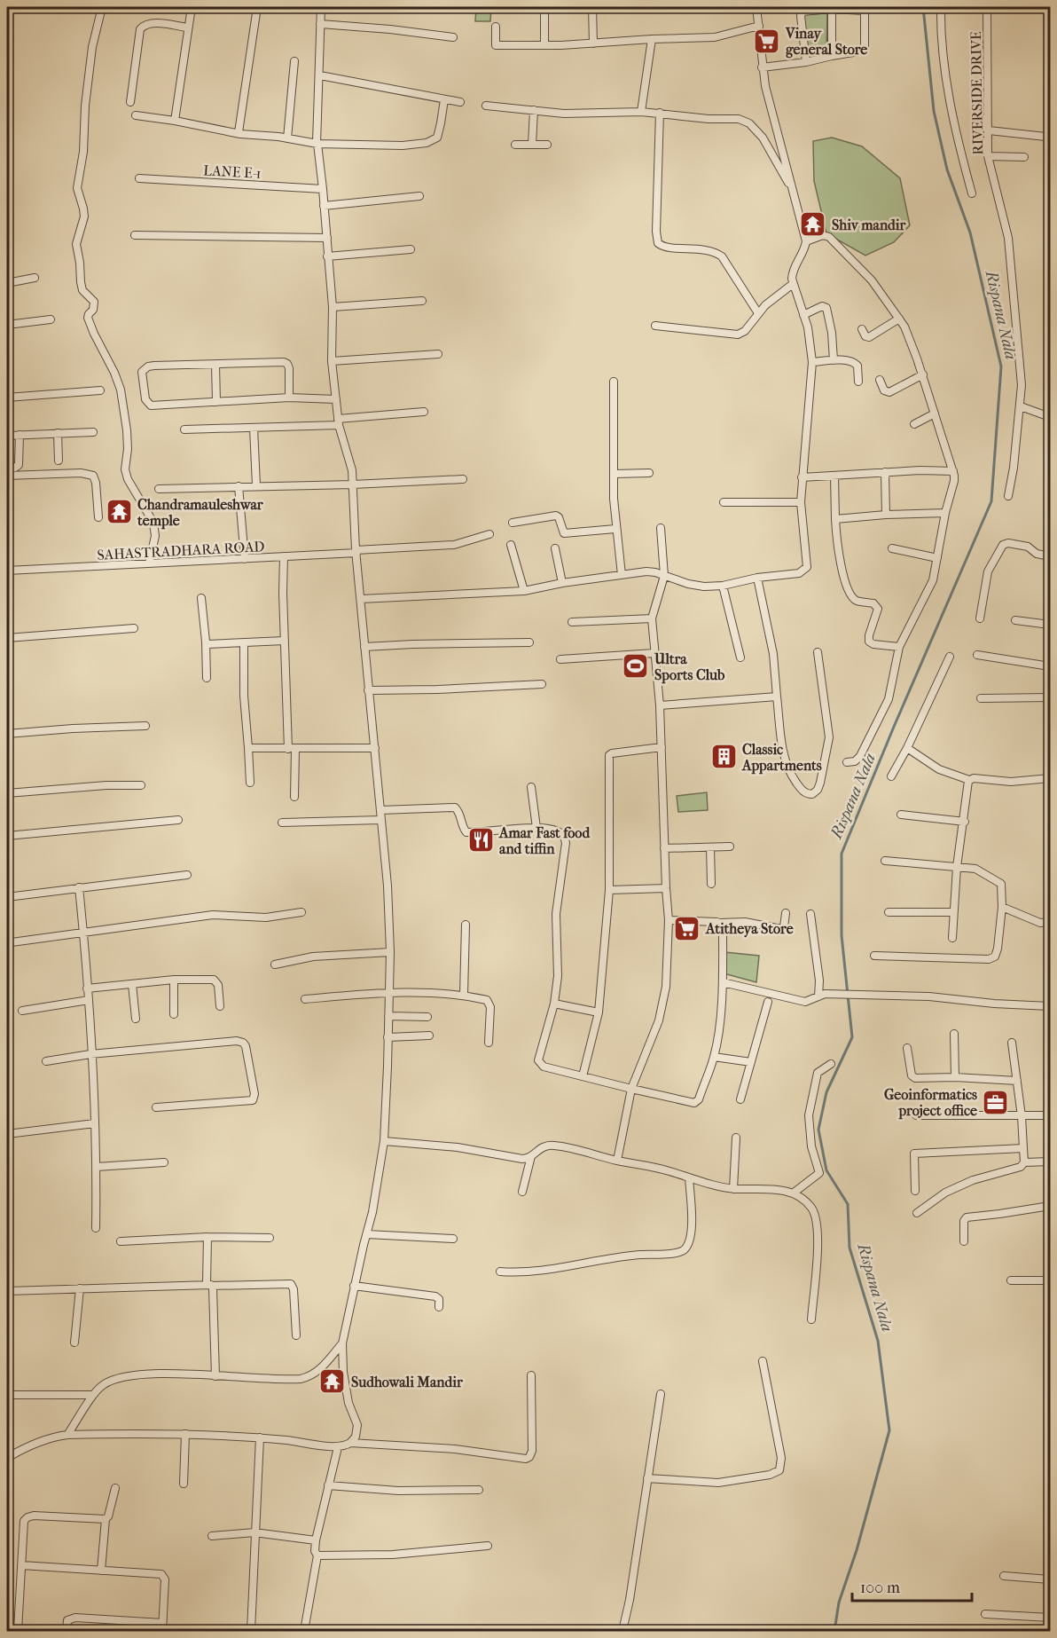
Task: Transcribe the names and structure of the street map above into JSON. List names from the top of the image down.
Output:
{
  "streets": {
    "street": ["RIVERSIDE DRIVE", "LANE E-1", "SAHASTRADHARA ROAD"]
  },
  "water": ["Rispana Nala"],
  "places": {
    "supermarket": ["Vinay general Store", "Atitheya Store"],
    "temple": ["Shiv mandir", "Chandramauleshwar temple", "Sudhowali Mandir"],
    "sports": ["Ultra Sports Club"],
    "building": ["Classic Appartments"],
    "restaurant": ["Amar Fast food and tiffin"],
    "office": ["Geoinformatics project office"]
  },
  "scale_bar": "100 m"
}
